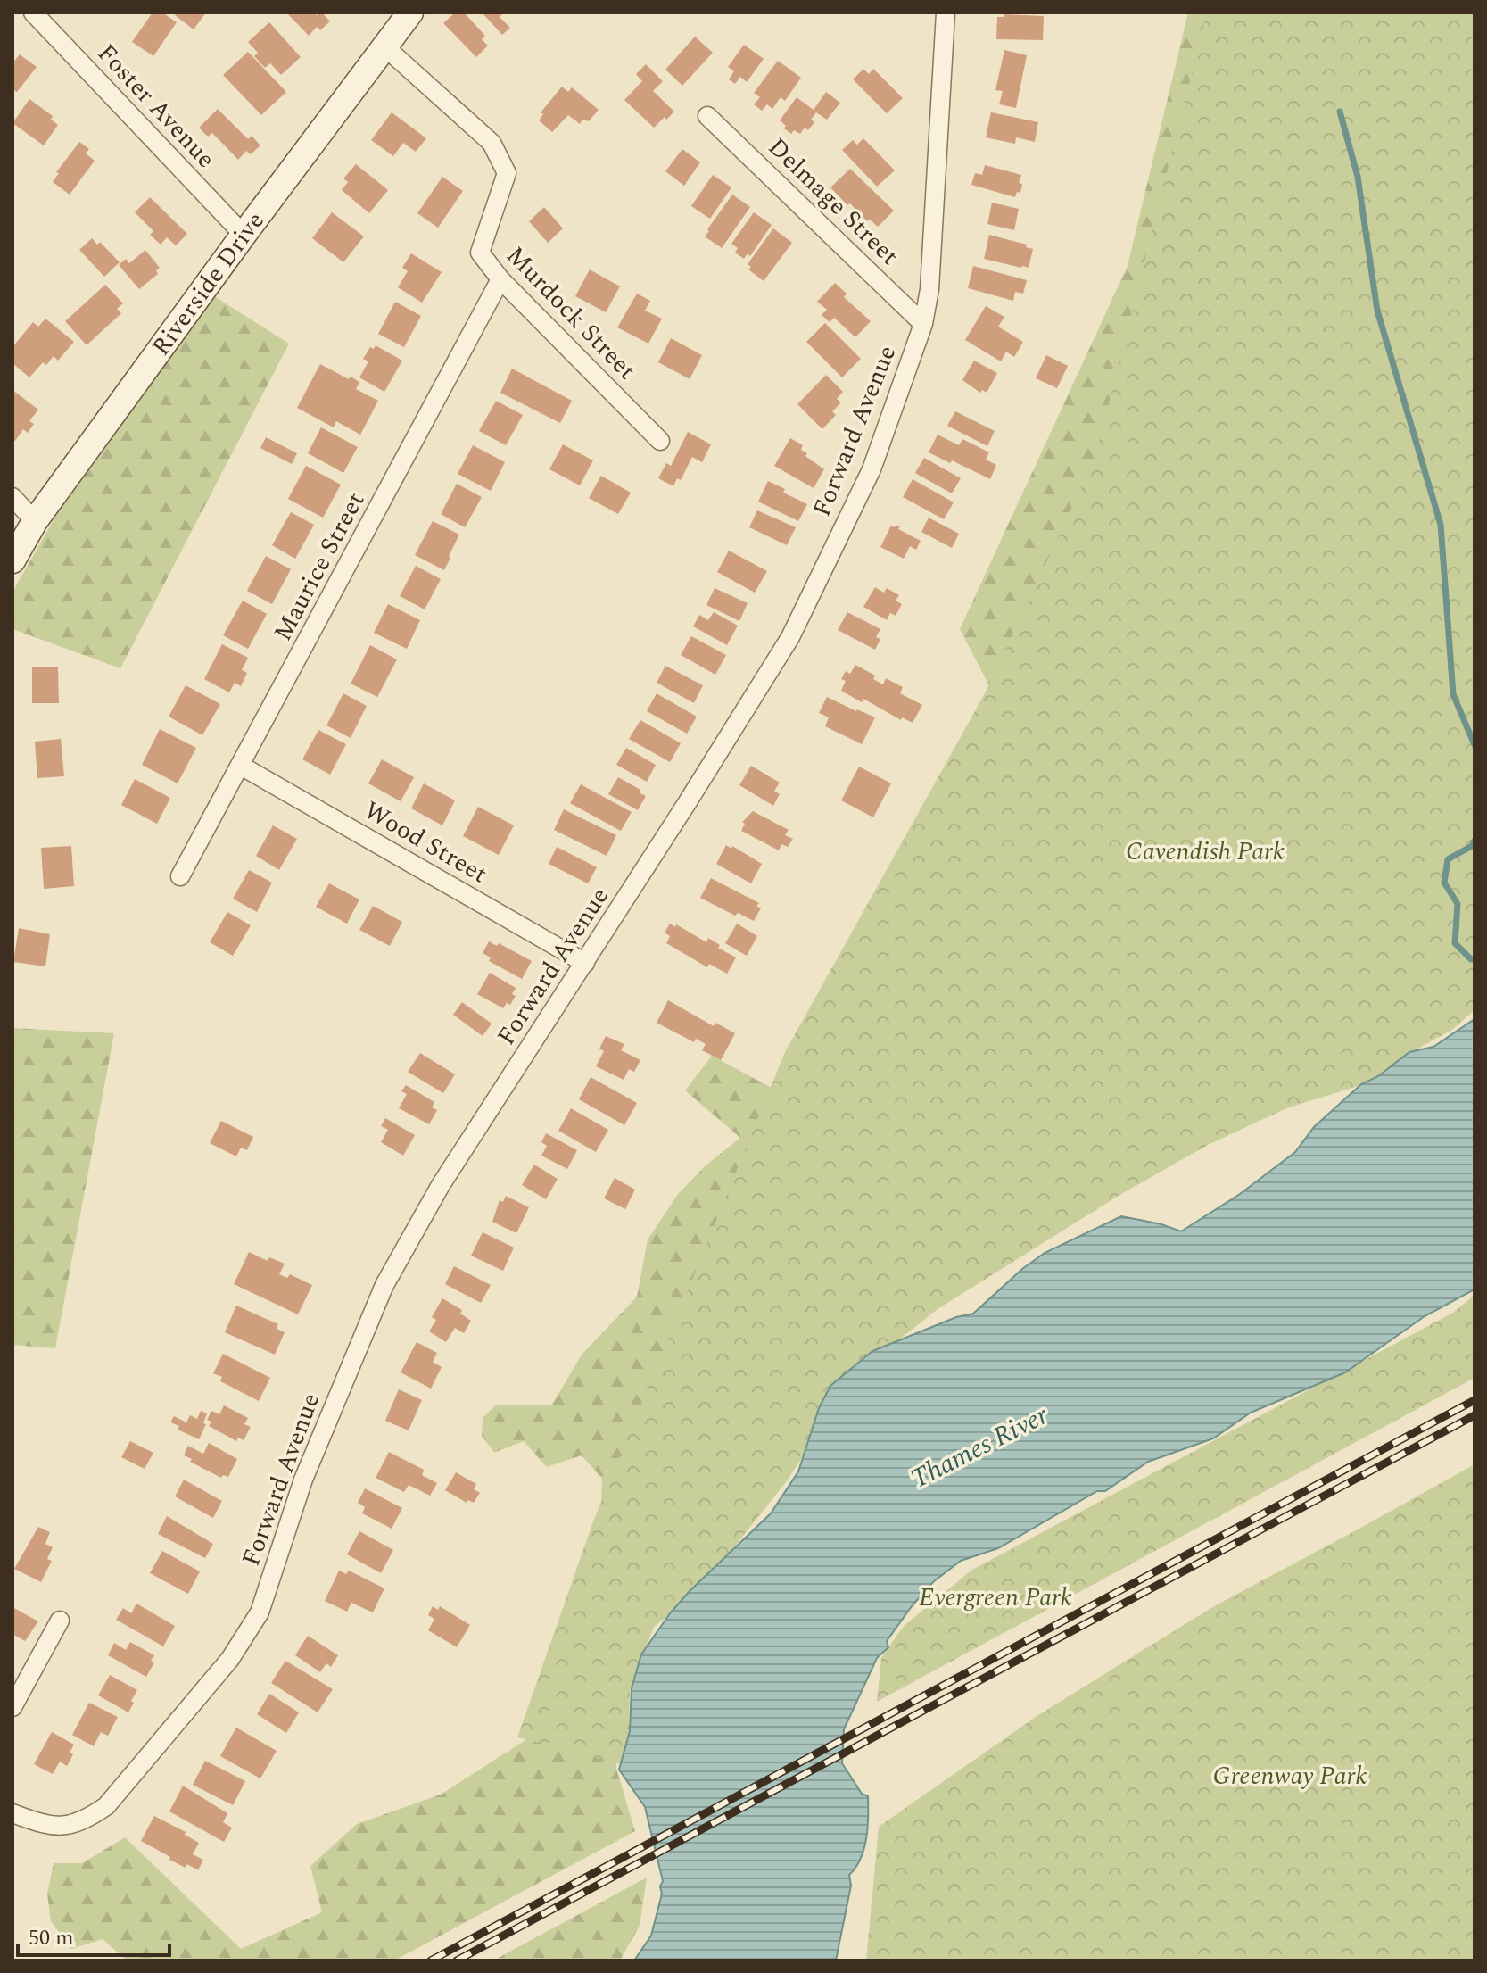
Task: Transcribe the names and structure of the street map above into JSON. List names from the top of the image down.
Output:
{
  "streets": {
    "main road": ["Riverside Drive"],
    "street": [
      "Foster Avenue",
      "Delmage Street",
      "Murdock Street",
      "Forward Avenue",
      "Maurice Street",
      "Wood Street"
    ]
  },
  "crossings": [
    ["Foster Avenue", "Riverside Drive"],
    ["Delmage Street", "Forward Avenue"],
    ["Riverside Drive", "Murdock Street"],
    ["Murdock Street", "Maurice Street"],
    ["Forward Avenue", "Wood Street"],
    ["Maurice Street", "Wood Street"]
  ],
  "water": ["Thames River"],
  "parks": ["Cavendish Park", "Evergreen Park", "Greenway Park"],
  "scale_bar": "50 m"
}
